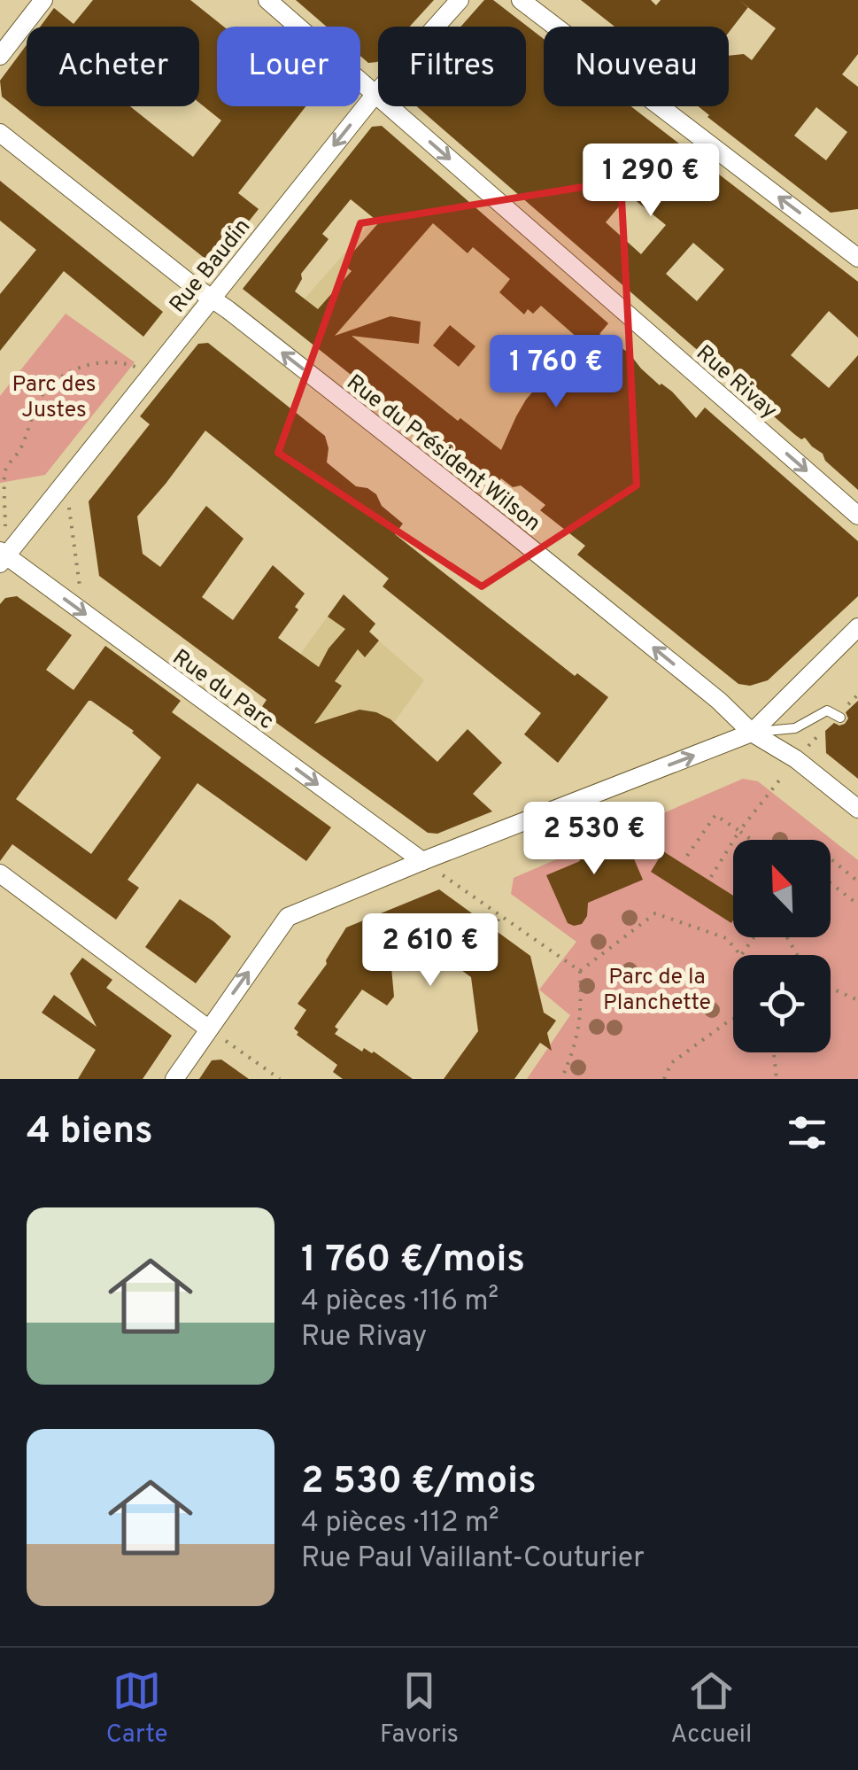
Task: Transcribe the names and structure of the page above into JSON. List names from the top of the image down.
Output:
{
  "streets": {
    "street": [
      "Rue Baudin",
      "Rue Rivay",
      "Rue du Président Wilson",
      "Rue du Parc"
    ]
  },
  "crossings": [
    ["Rue Baudin", "Rue Rivay"],
    ["Rue Baudin", "Rue du Président Wilson"],
    ["Rue Baudin", "Rue du Parc"]
  ],
  "one_way": [
    "Rue Baudin",
    "Rue Rivay",
    "Rue du Président Wilson",
    "Rue du Parc"
  ],
  "parks": ["Parc des Justes", "Parc de la Planchette"],
  "north": "top left",
  "page": {
    "chip": [
      "Acheter",
      "Louer",
      "Filtres",
      "Nouveau"
    ],
    "price": [
      "1 290 €",
      "1 760 €",
      "2 530 €",
      "2 610 €"
    ],
    "heading": "4 biens",
    "list": [
      {
        "name": "1 760 €/mois",
        "note": "4 pièces · 116 m² · Rue Rivay"
      },
      {
        "name": "2 530 €/mois",
        "note": "4 pièces · 112 m² · Rue Paul Vaillant-Couturier"
      }
    ],
    "tabs": ["Carte", "Favoris", "Accueil"]
  }
}
